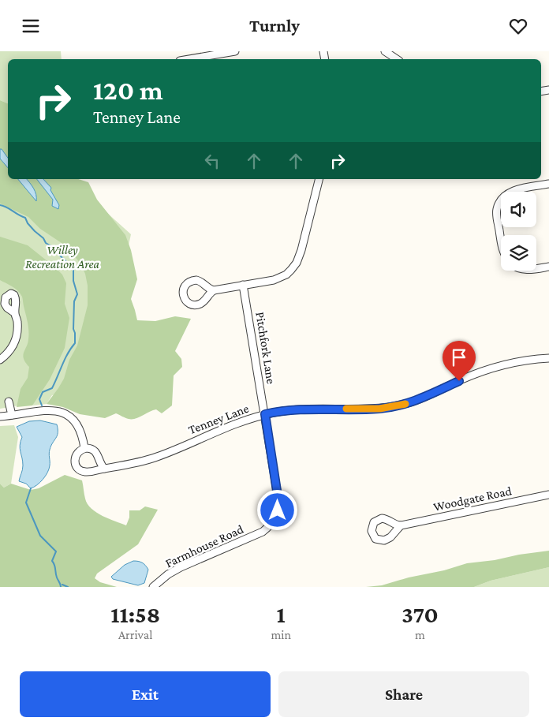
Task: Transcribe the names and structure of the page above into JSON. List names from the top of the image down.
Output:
{
  "streets": {
    "street": [
      "Pitchfork Lane",
      "Tenney Lane",
      "Woodgate Road",
      "Farmhouse Road"
    ]
  },
  "crossings": [
    ["Pitchfork Lane", "Tenney Lane"],
    ["Pitchfork Lane", "Farmhouse Road"],
    ["Tenney Lane", "Farmhouse Road"]
  ],
  "parks": ["Willey Recreation Area"],
  "page": {
    "header": "Turnly",
    "turn": ["120 m", "Tenney Lane"],
    "eta": [
      "11:58",
      "Arrival",
      "1",
      "min",
      "370",
      "m"
    ],
    "buttons": ["Exit", "Share"]
  }
}
